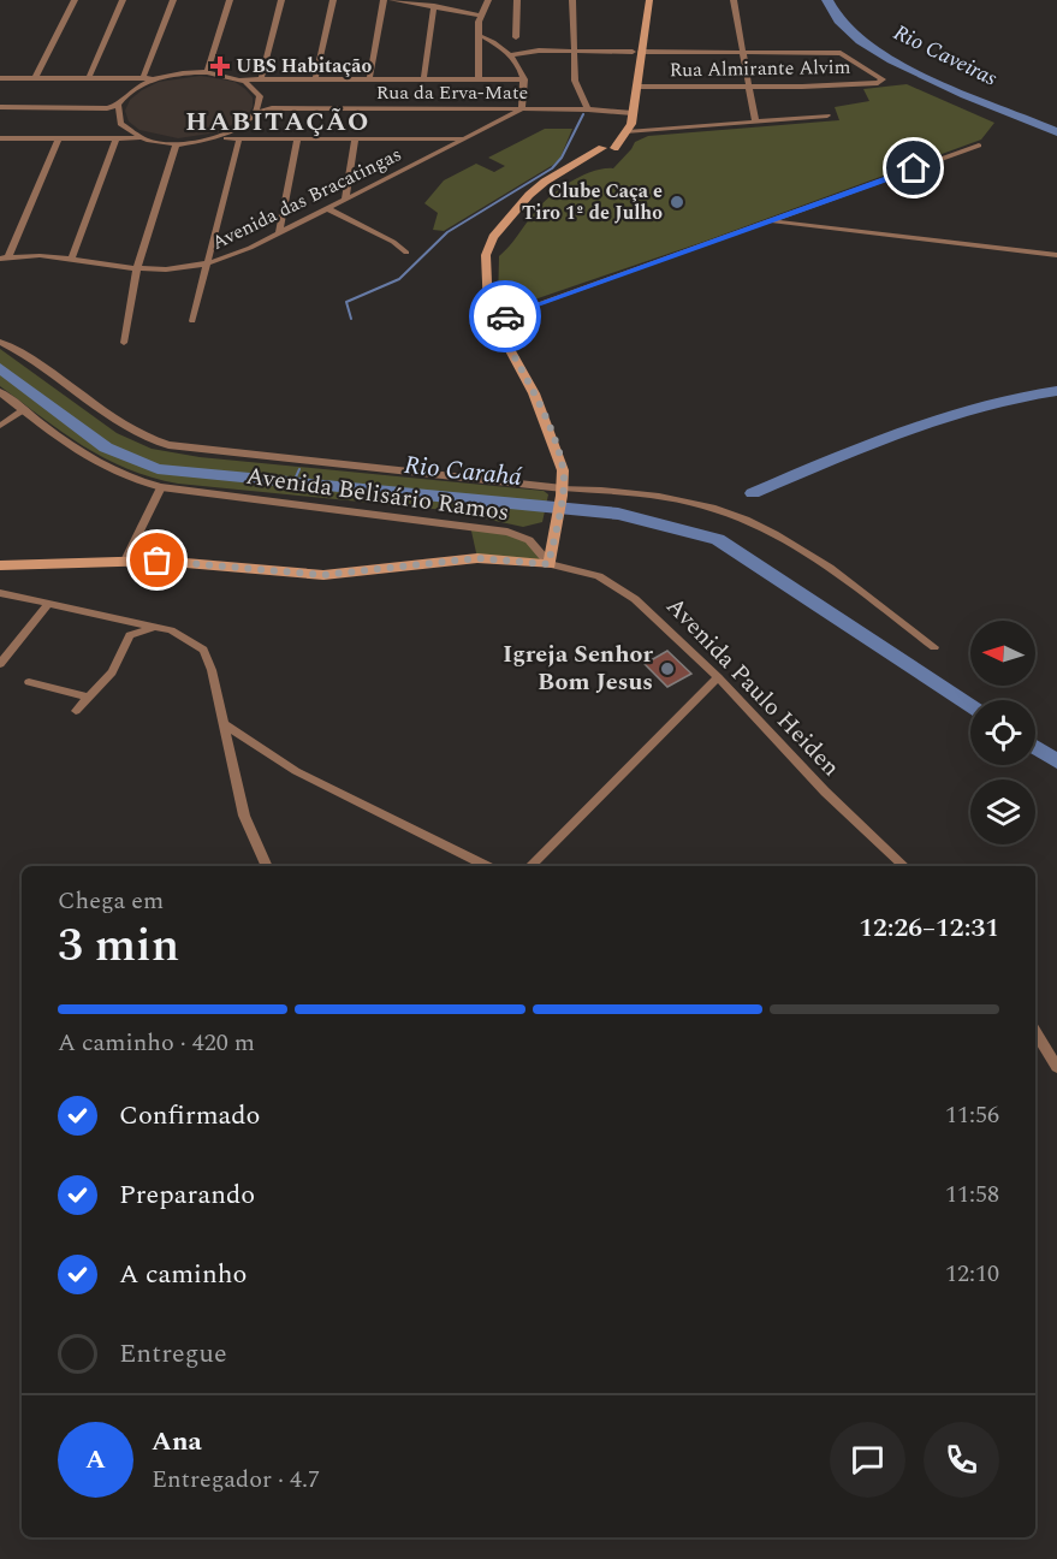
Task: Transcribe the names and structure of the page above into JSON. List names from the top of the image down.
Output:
{
  "streets": {
    "street": [
      "Rua Almirante Alvim",
      "Rua da Erva-Mate",
      "Avenida das Bracatingas",
      "Avenida Belisário Ramos",
      "Avenida Paulo Heiden"
    ]
  },
  "crossings": [
    ["Rua da Erva-Mate", "Avenida das Bracatingas"],
    ["Avenida Belisário Ramos", "Avenida Paulo Heiden"]
  ],
  "districts": ["HABITAÇÃO"],
  "water": ["Rio Caveiras", "Rio Carahá"],
  "places": {
    "health": ["UBS Habitação"],
    "other": ["Clube Caça e Tiro 1º de Julho", "Igreja Senhor Bom Jesus"]
  },
  "north": "left",
  "page": {
    "heading": ["3 min", "Chega em", "12:26–12:31"],
    "panel": ["Ana", "Entregador · 4.7"],
    "bar": "A caminho · 420 m",
    "list": [
      ["Confirmado", "11:56"],
      ["Preparando", "11:58"],
      ["A caminho", "12:10"],
      "Entregue"
    ],
    "round": "A"
  }
}
